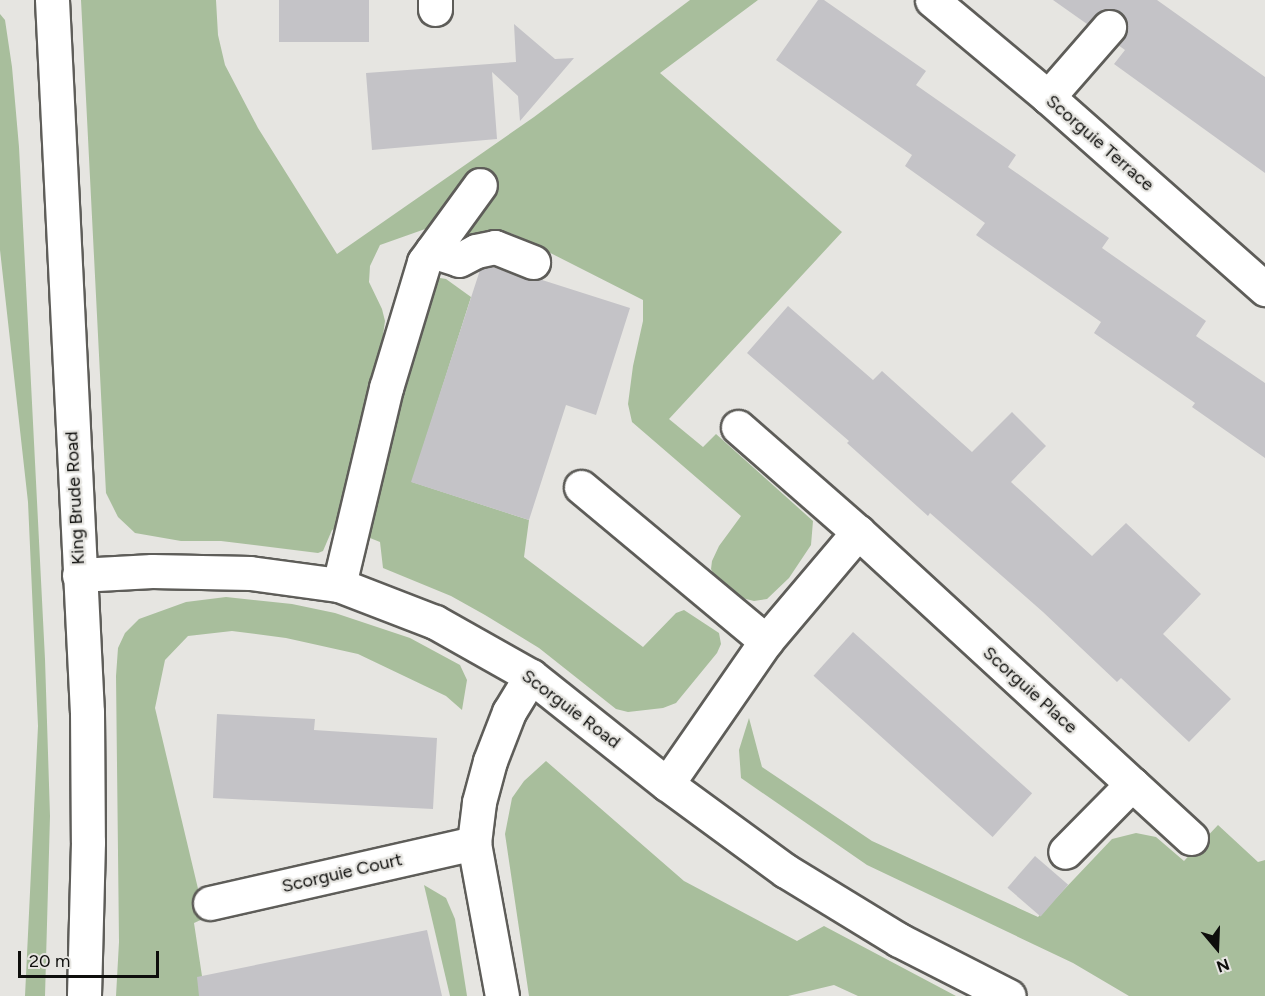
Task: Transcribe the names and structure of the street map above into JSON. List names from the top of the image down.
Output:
{
  "streets": {
    "street": [
      "Scorguie Terrace",
      "King Brude Road",
      "Scorguie Place",
      "Scorguie Road",
      "Scorguie Court"
    ]
  },
  "crossings": [
    ["King Brude Road", "Scorguie Road"]
  ],
  "scale_bar": "20 m",
  "north": "bottom"
}
